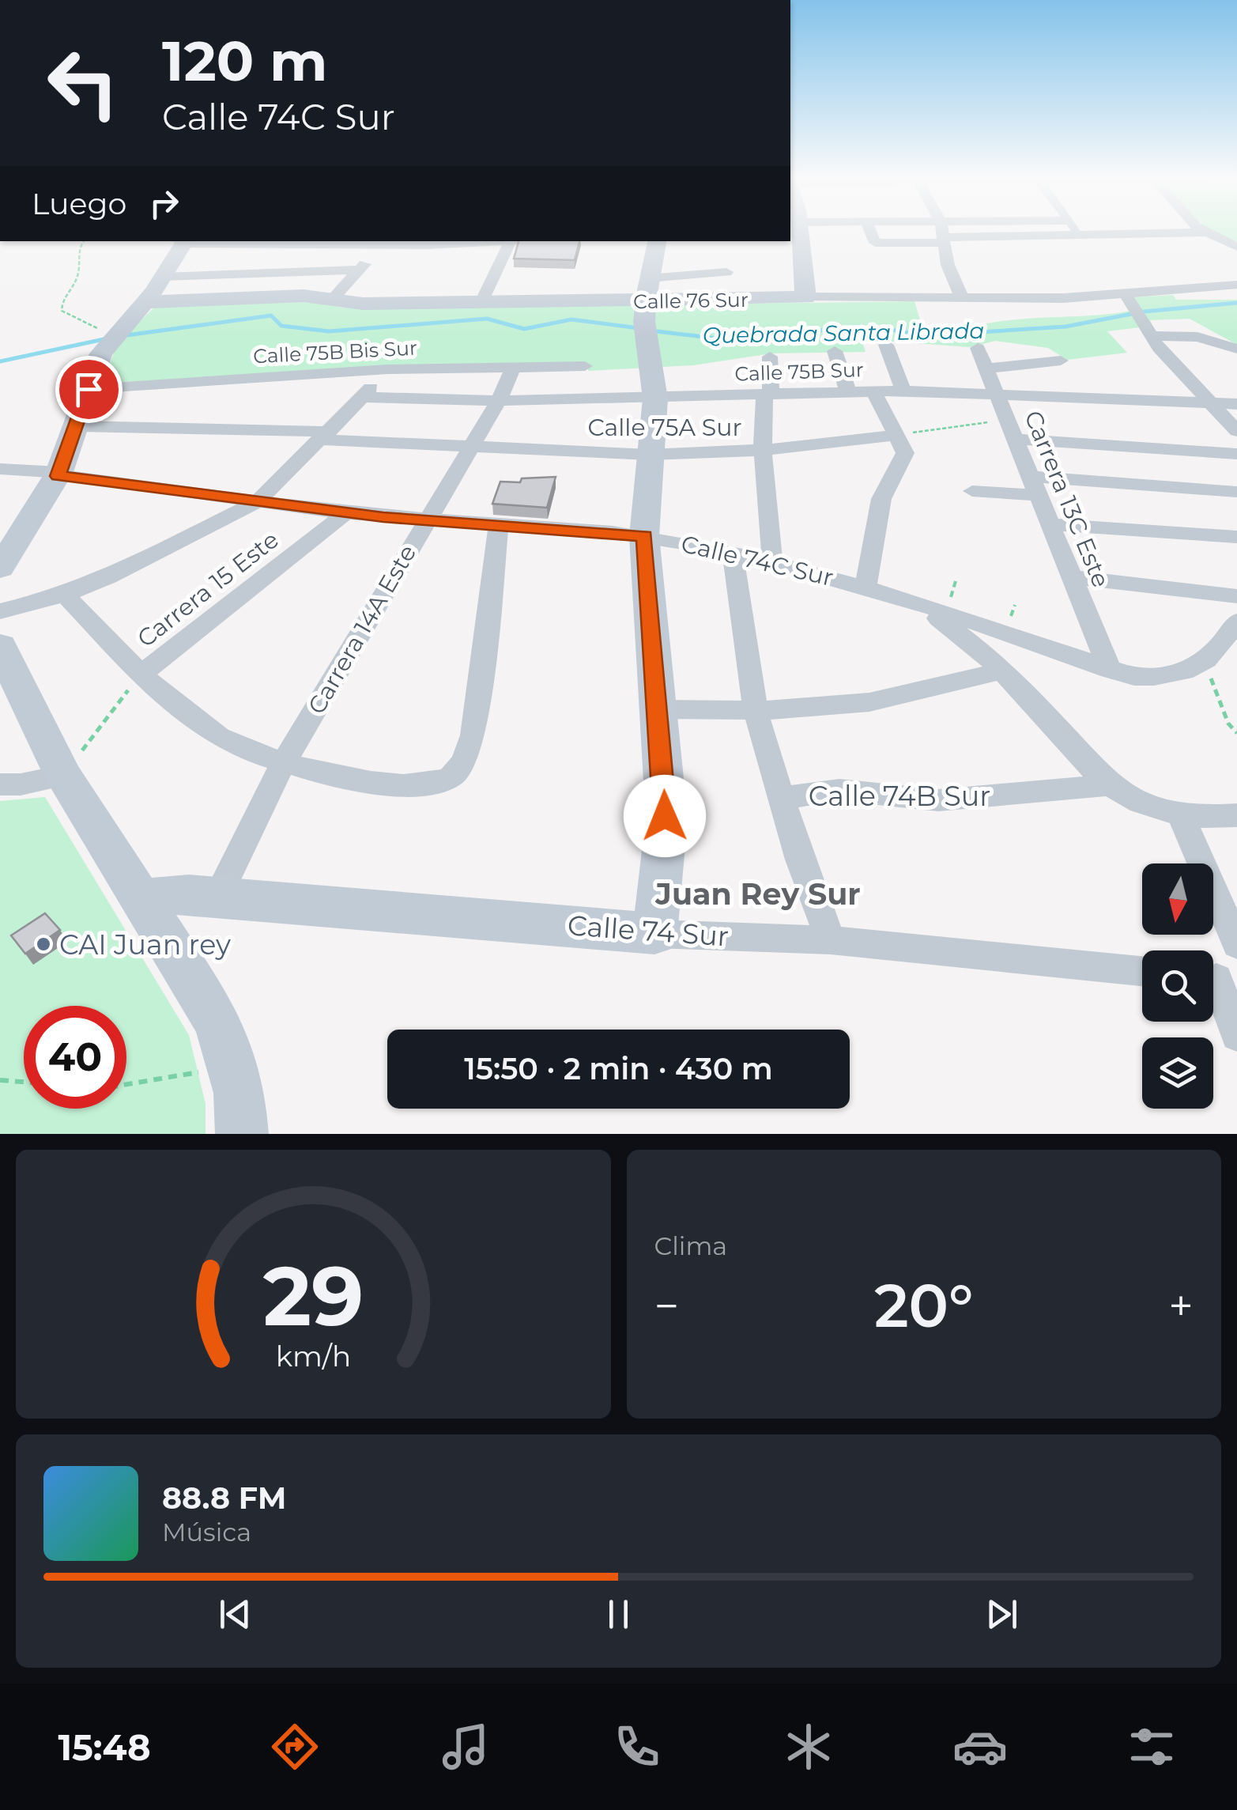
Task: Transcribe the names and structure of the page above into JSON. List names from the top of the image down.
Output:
{
  "streets": {
    "street": [
      "Calle 76 Sur",
      "Calle 75B Bis Sur",
      "Calle 75B Sur",
      "Calle 75A Sur",
      "Carrera 13C Este",
      "Calle 74C Sur",
      "Carrera 15 Este",
      "Carrera 14A Este",
      "Calle 74B Sur",
      "Calle 74 Sur"
    ]
  },
  "crossings": [
    ["Calle 75B Bis Sur", "Carrera 14A Este"],
    ["Calle 75B Sur", "Carrera 13C Este"],
    ["Calle 75B Sur", "Carrera 14A Este"],
    ["Calle 75A Sur", "Carrera 14A Este"],
    ["Carrera 13C Este", "Calle 74C Sur"],
    ["Calle 74C Sur", "Carrera 15 Este"],
    ["Calle 74C Sur", "Carrera 14A Este"],
    ["Carrera 14A Este", "Calle 74 Sur"]
  ],
  "districts": ["Juan Rey Sur"],
  "water": ["Quebrada Santa Librada"],
  "places": ["CAI Juan rey"],
  "north": "bottom",
  "page": {
    "turn": ["120 m", "Calle 74C Sur"],
    "then": "Luego",
    "limit": "40",
    "trip": "15:50 · 2 min · 430 m",
    "tile": "Clima",
    "heat": ["−", "20°", "+"],
    "song": ["88.8 FM", "Música"],
    "tabs": "15:48",
    "gauge": ["29", "km/h"]
  }
}
